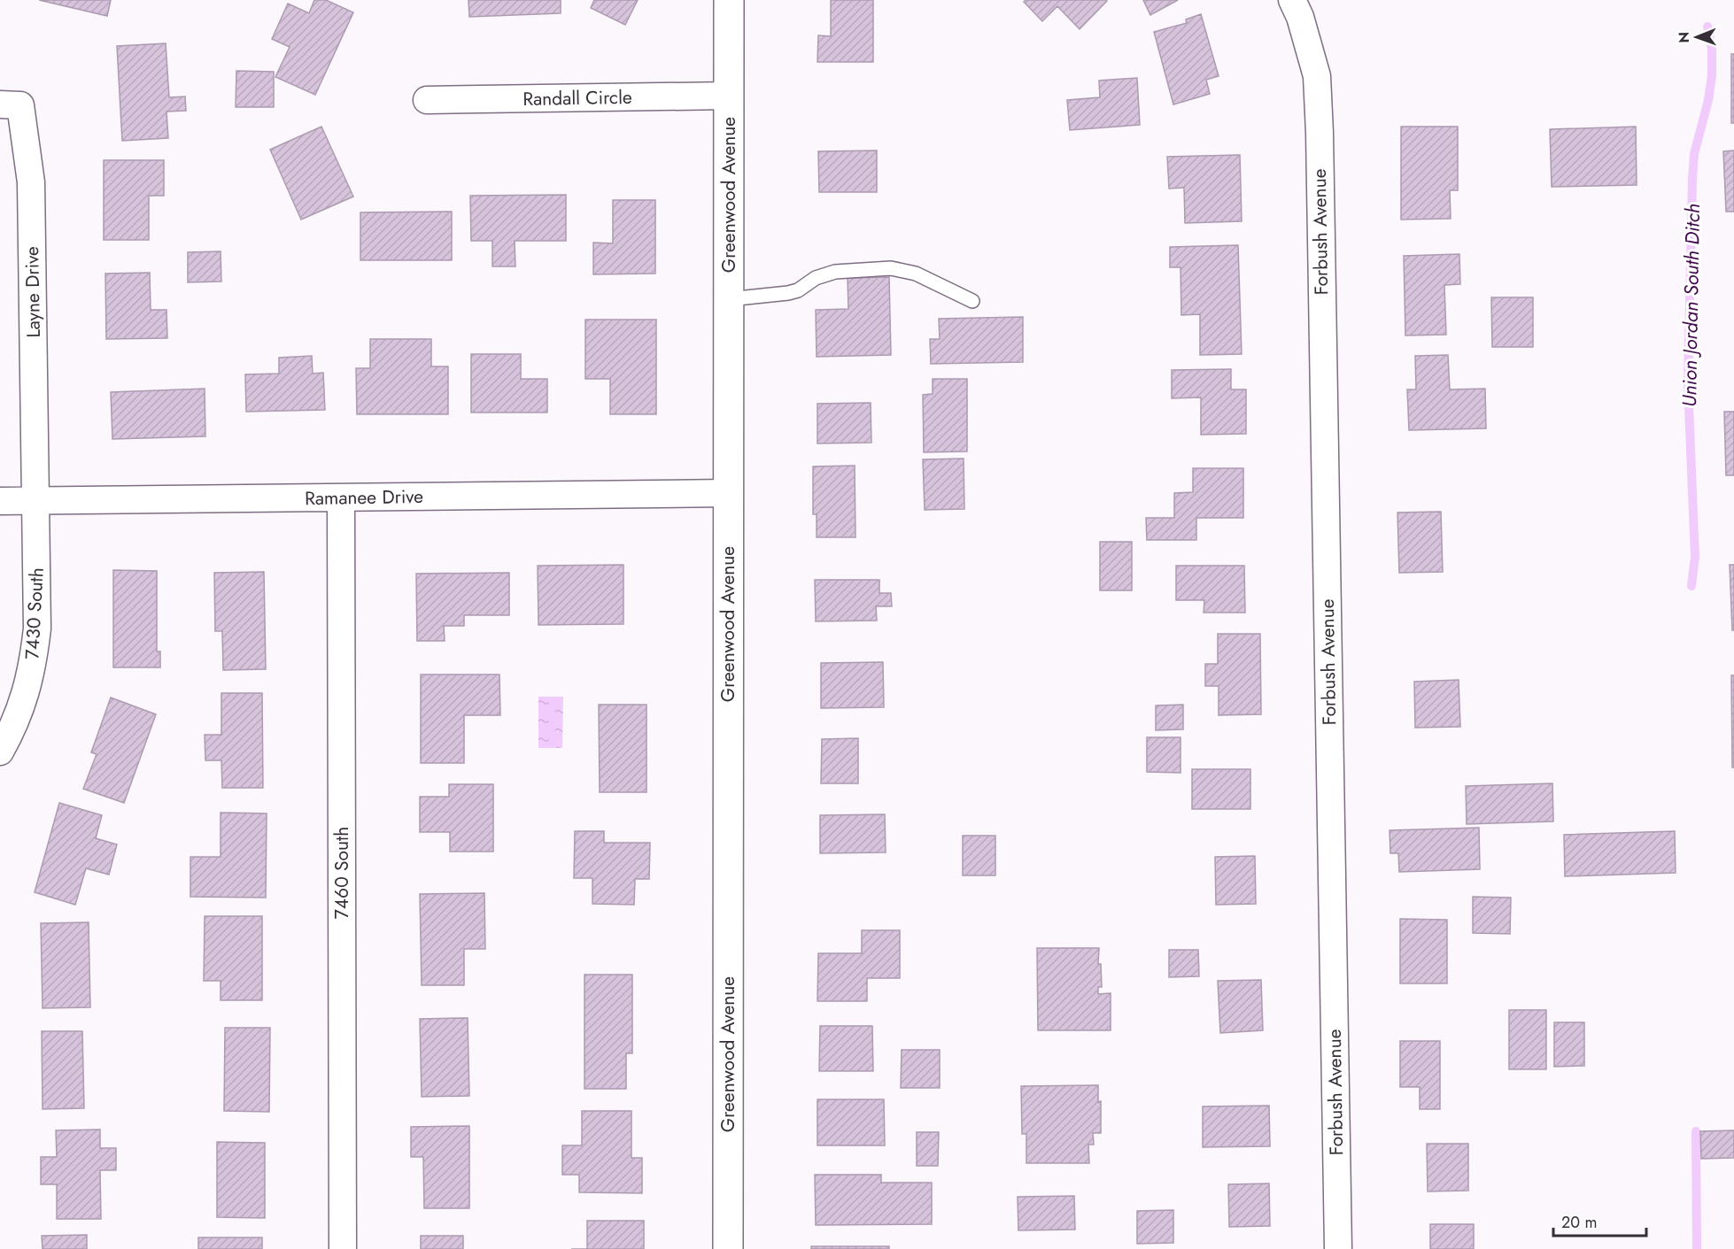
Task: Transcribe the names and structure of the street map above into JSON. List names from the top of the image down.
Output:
{
  "streets": {
    "street": [
      "Randall Circle",
      "Greenwood Avenue",
      "Forbush Avenue",
      "Layne Drive",
      "Ramanee Drive",
      "7430 South",
      "7460 South"
    ]
  },
  "crossings": [
    ["Randall Circle", "Greenwood Avenue"],
    ["Greenwood Avenue", "Ramanee Drive"],
    ["Layne Drive", "Ramanee Drive"],
    ["Layne Drive", "7430 South"],
    ["Ramanee Drive", "7430 South"],
    ["Ramanee Drive", "7460 South"]
  ],
  "water": ["Union Jordan South Ditch"],
  "scale_bar": "20 m",
  "north": "left"
}
